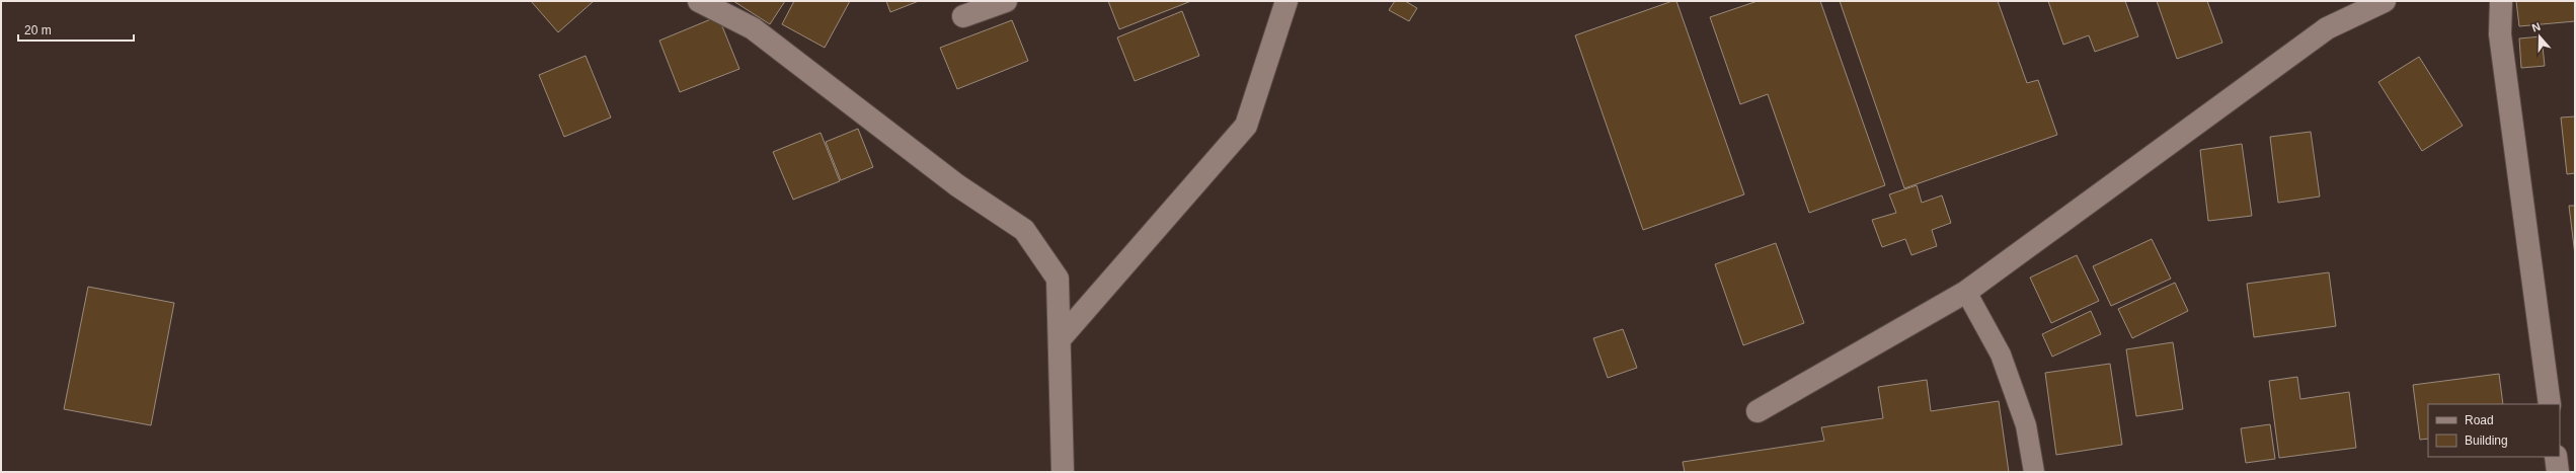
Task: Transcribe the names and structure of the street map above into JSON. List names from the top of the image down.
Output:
{
  "legend": ["Road", "Building"],
  "scale_bar": "20 m",
  "north": "top"
}
